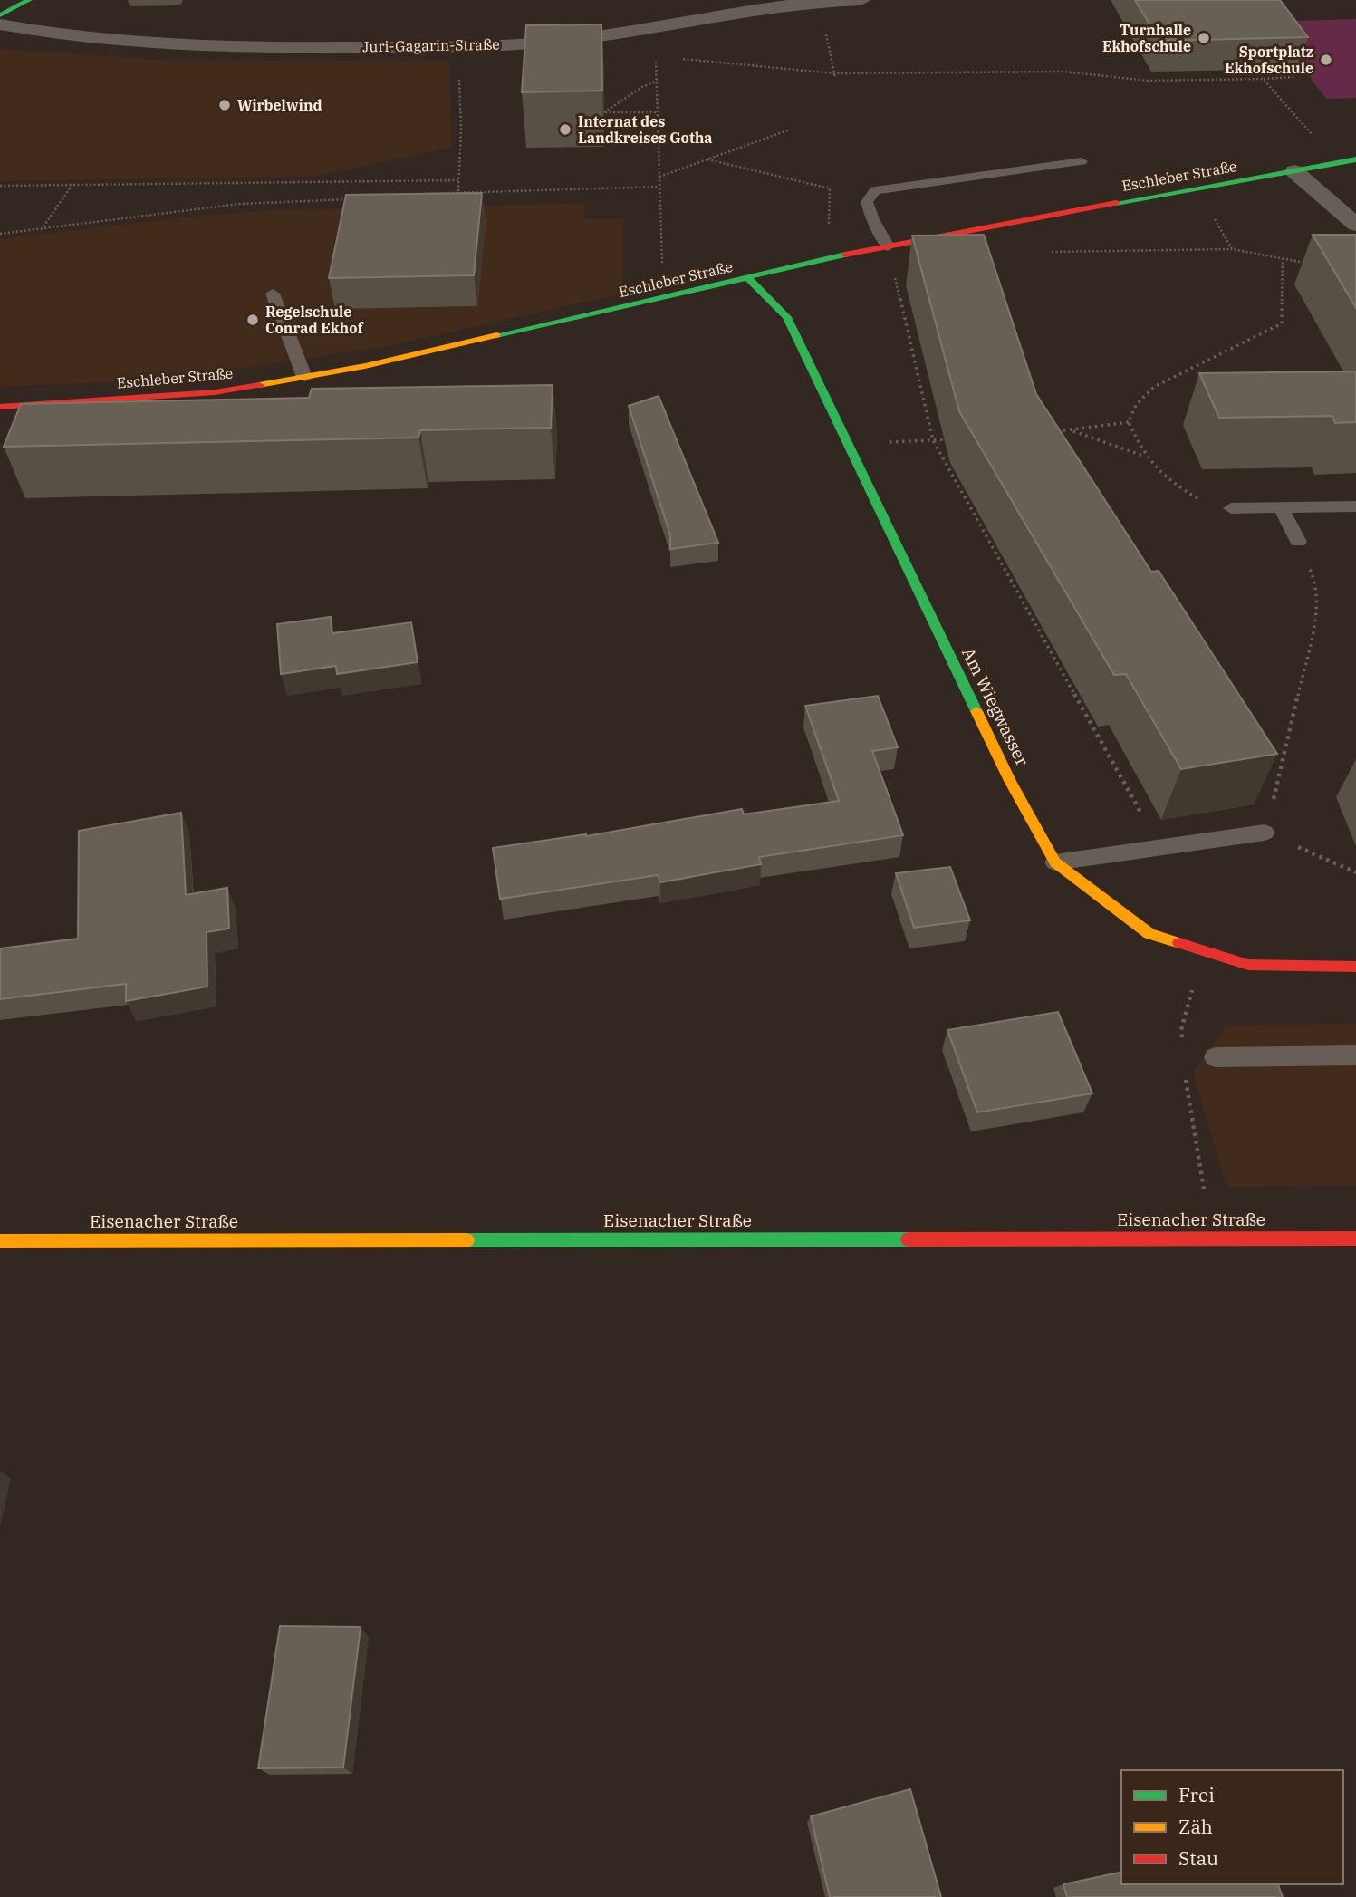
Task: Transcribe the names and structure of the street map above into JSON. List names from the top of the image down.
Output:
{
  "streets": {
    "street": [
      "Juri-Gagarin-Straße",
      "Eschleber Straße",
      "Am Wiegwasser",
      "Eisenacher Straße"
    ]
  },
  "crossings": [
    ["Eschleber Straße", "Am Wiegwasser"]
  ],
  "places": [
    "Turnhalle Ekhofschule",
    "Sportplatz Ekhofschule",
    "Wirbelwind",
    "Internat des Landkreises Gotha",
    "Regelschule Conrad Ekhof"
  ],
  "legend": ["Frei", "Zäh", "Stau"]
}
